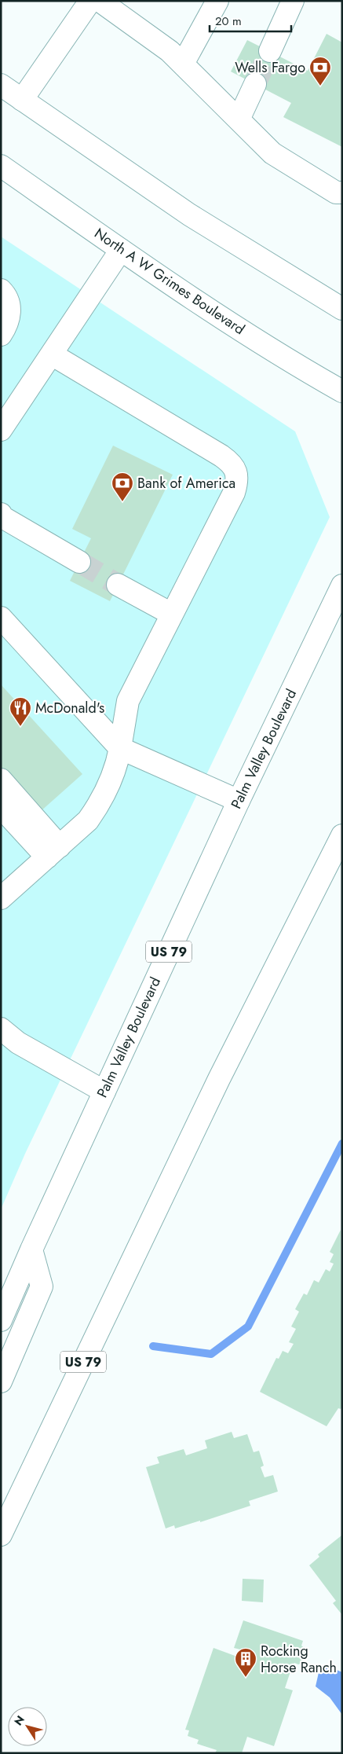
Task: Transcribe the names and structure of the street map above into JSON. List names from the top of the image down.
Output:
{
  "streets": {
    "main road": ["North A W Grimes Boulevard", "Palm Valley Boulevard", "US 79"]
  },
  "places": {
    "bank": ["Wells Fargo", "Bank of America"],
    "restaurant": ["McDonald's"],
    "building": ["Rocking Horse Ranch"]
  },
  "scale_bar": "20 m",
  "north": "top left"
}
